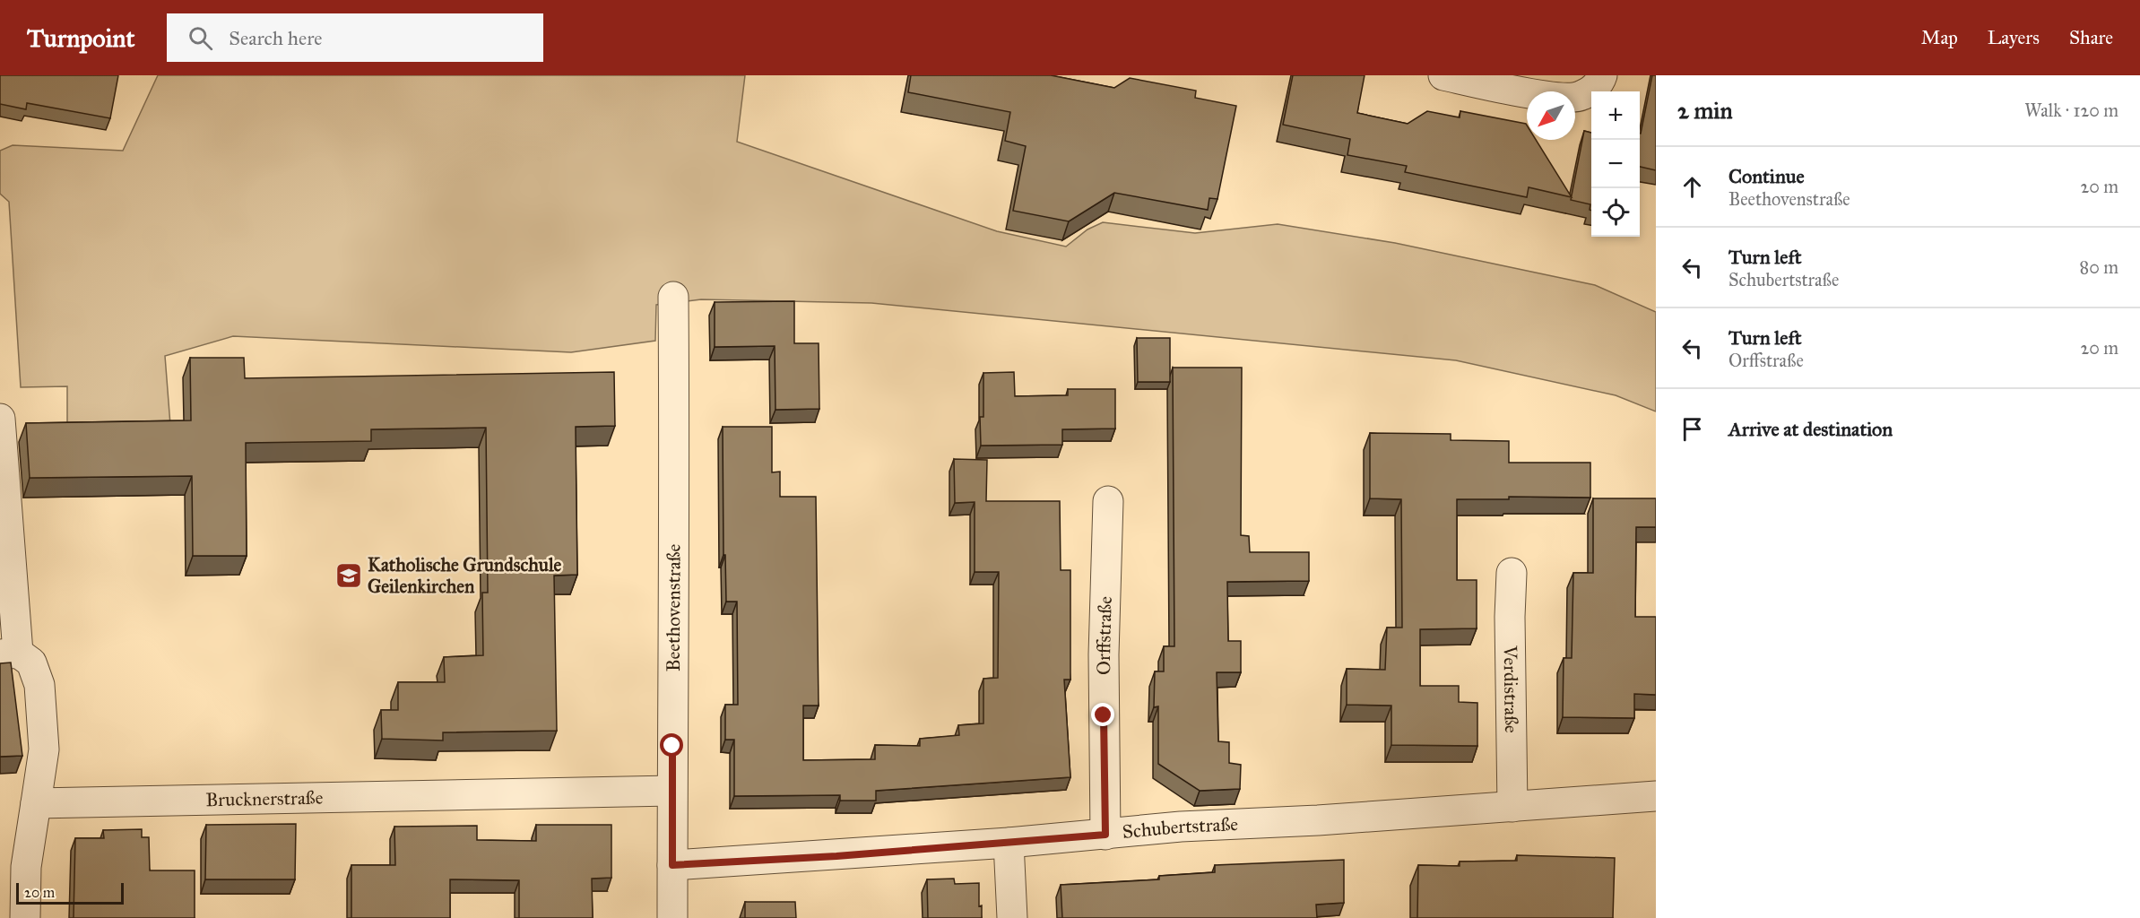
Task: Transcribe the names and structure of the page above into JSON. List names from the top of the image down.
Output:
{
  "streets": {
    "street": [
      "Beethovenstraße",
      "Orffstraße",
      "Verdistraße",
      "Brucknerstraße",
      "Schubertstraße"
    ]
  },
  "crossings": [
    ["Beethovenstraße", "Brucknerstraße"],
    ["Beethovenstraße", "Schubertstraße"],
    ["Orffstraße", "Schubertstraße"],
    ["Verdistraße", "Schubertstraße"]
  ],
  "places": {
    "school or university": ["Katholische Grundschule Geilenkirchen"]
  },
  "scale_bar": "20 m",
  "north": "bottom left",
  "page": {
    "header": "Turnpoint",
    "search": "Search here",
    "nav": ["Map", "Layers", "Share"],
    "heading": ["2 min", "Walk · 120 m"],
    "map_buttons": ["+", "−"],
    "list": [
      ["Continue", "Beethovenstraße", "20 m"],
      ["Turn left", "Schubertstraße", "80 m"],
      ["Turn left", "Orffstraße", "20 m"],
      "Arrive at destination"
    ],
    "scale": "20 m"
  }
}
